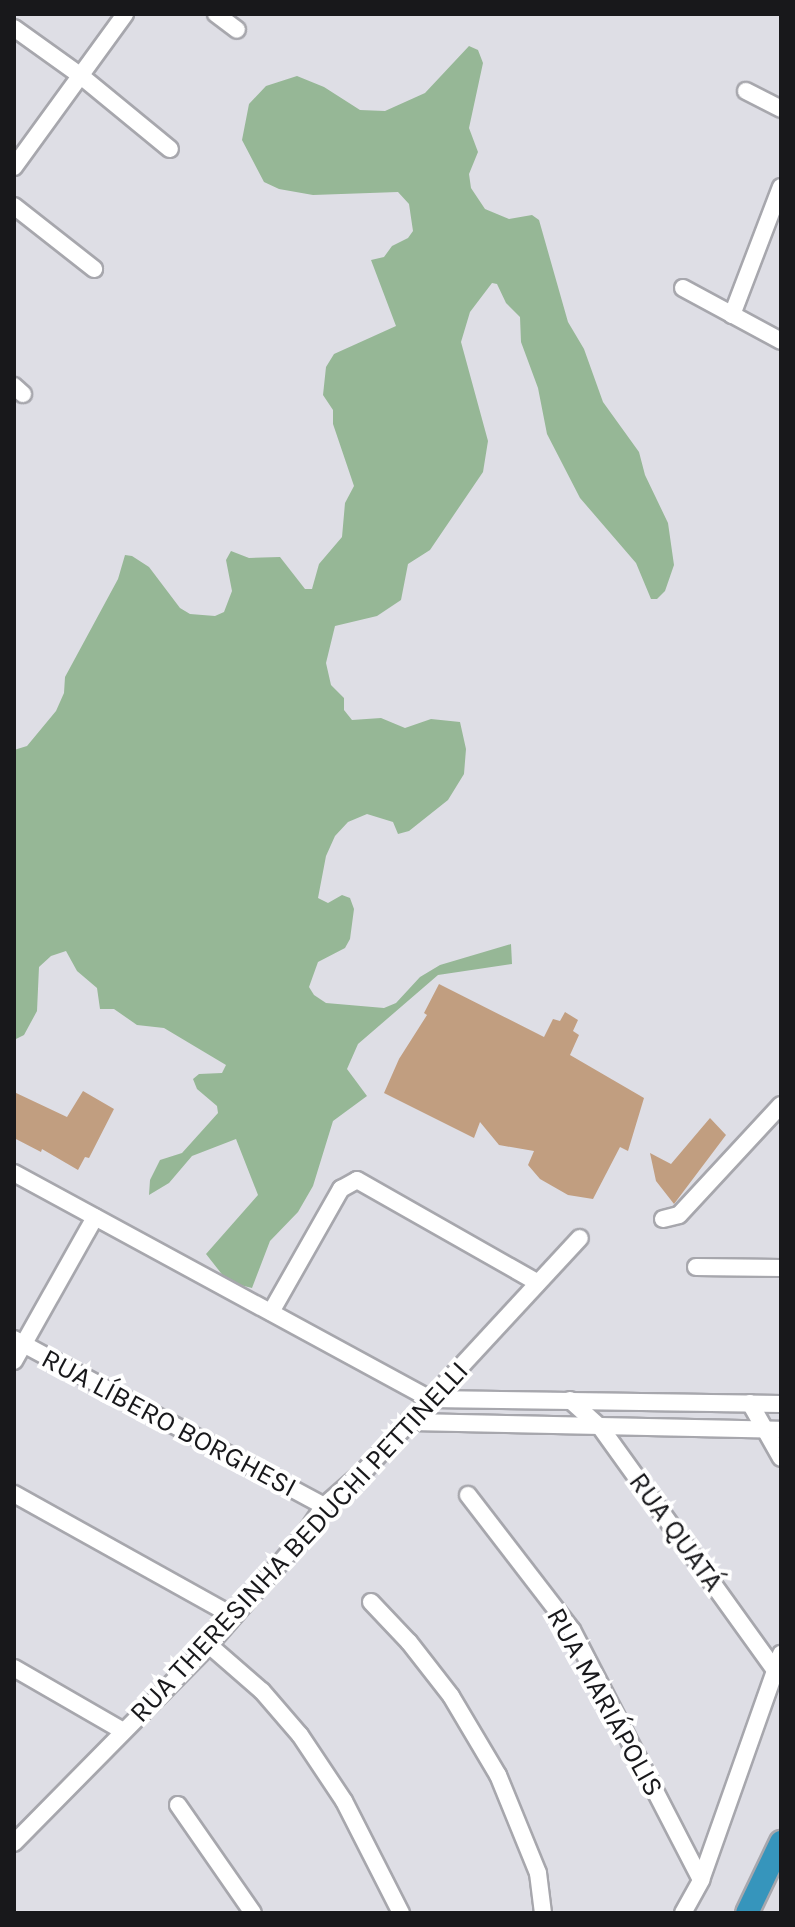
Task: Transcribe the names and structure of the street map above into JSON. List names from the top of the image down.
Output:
{
  "streets": {
    "street": [
      "RUA LÍBERO BORGHESI",
      "RUA QUATÁ",
      "RUA THERESINHA BEDUCHI PETTINELLI",
      "RUA MARIÁPOLIS"
    ]
  },
  "crossings": [
    ["RUA LÍBERO BORGHESI", "RUA THERESINHA BEDUCHI PETTINELLI"]
  ]
}
